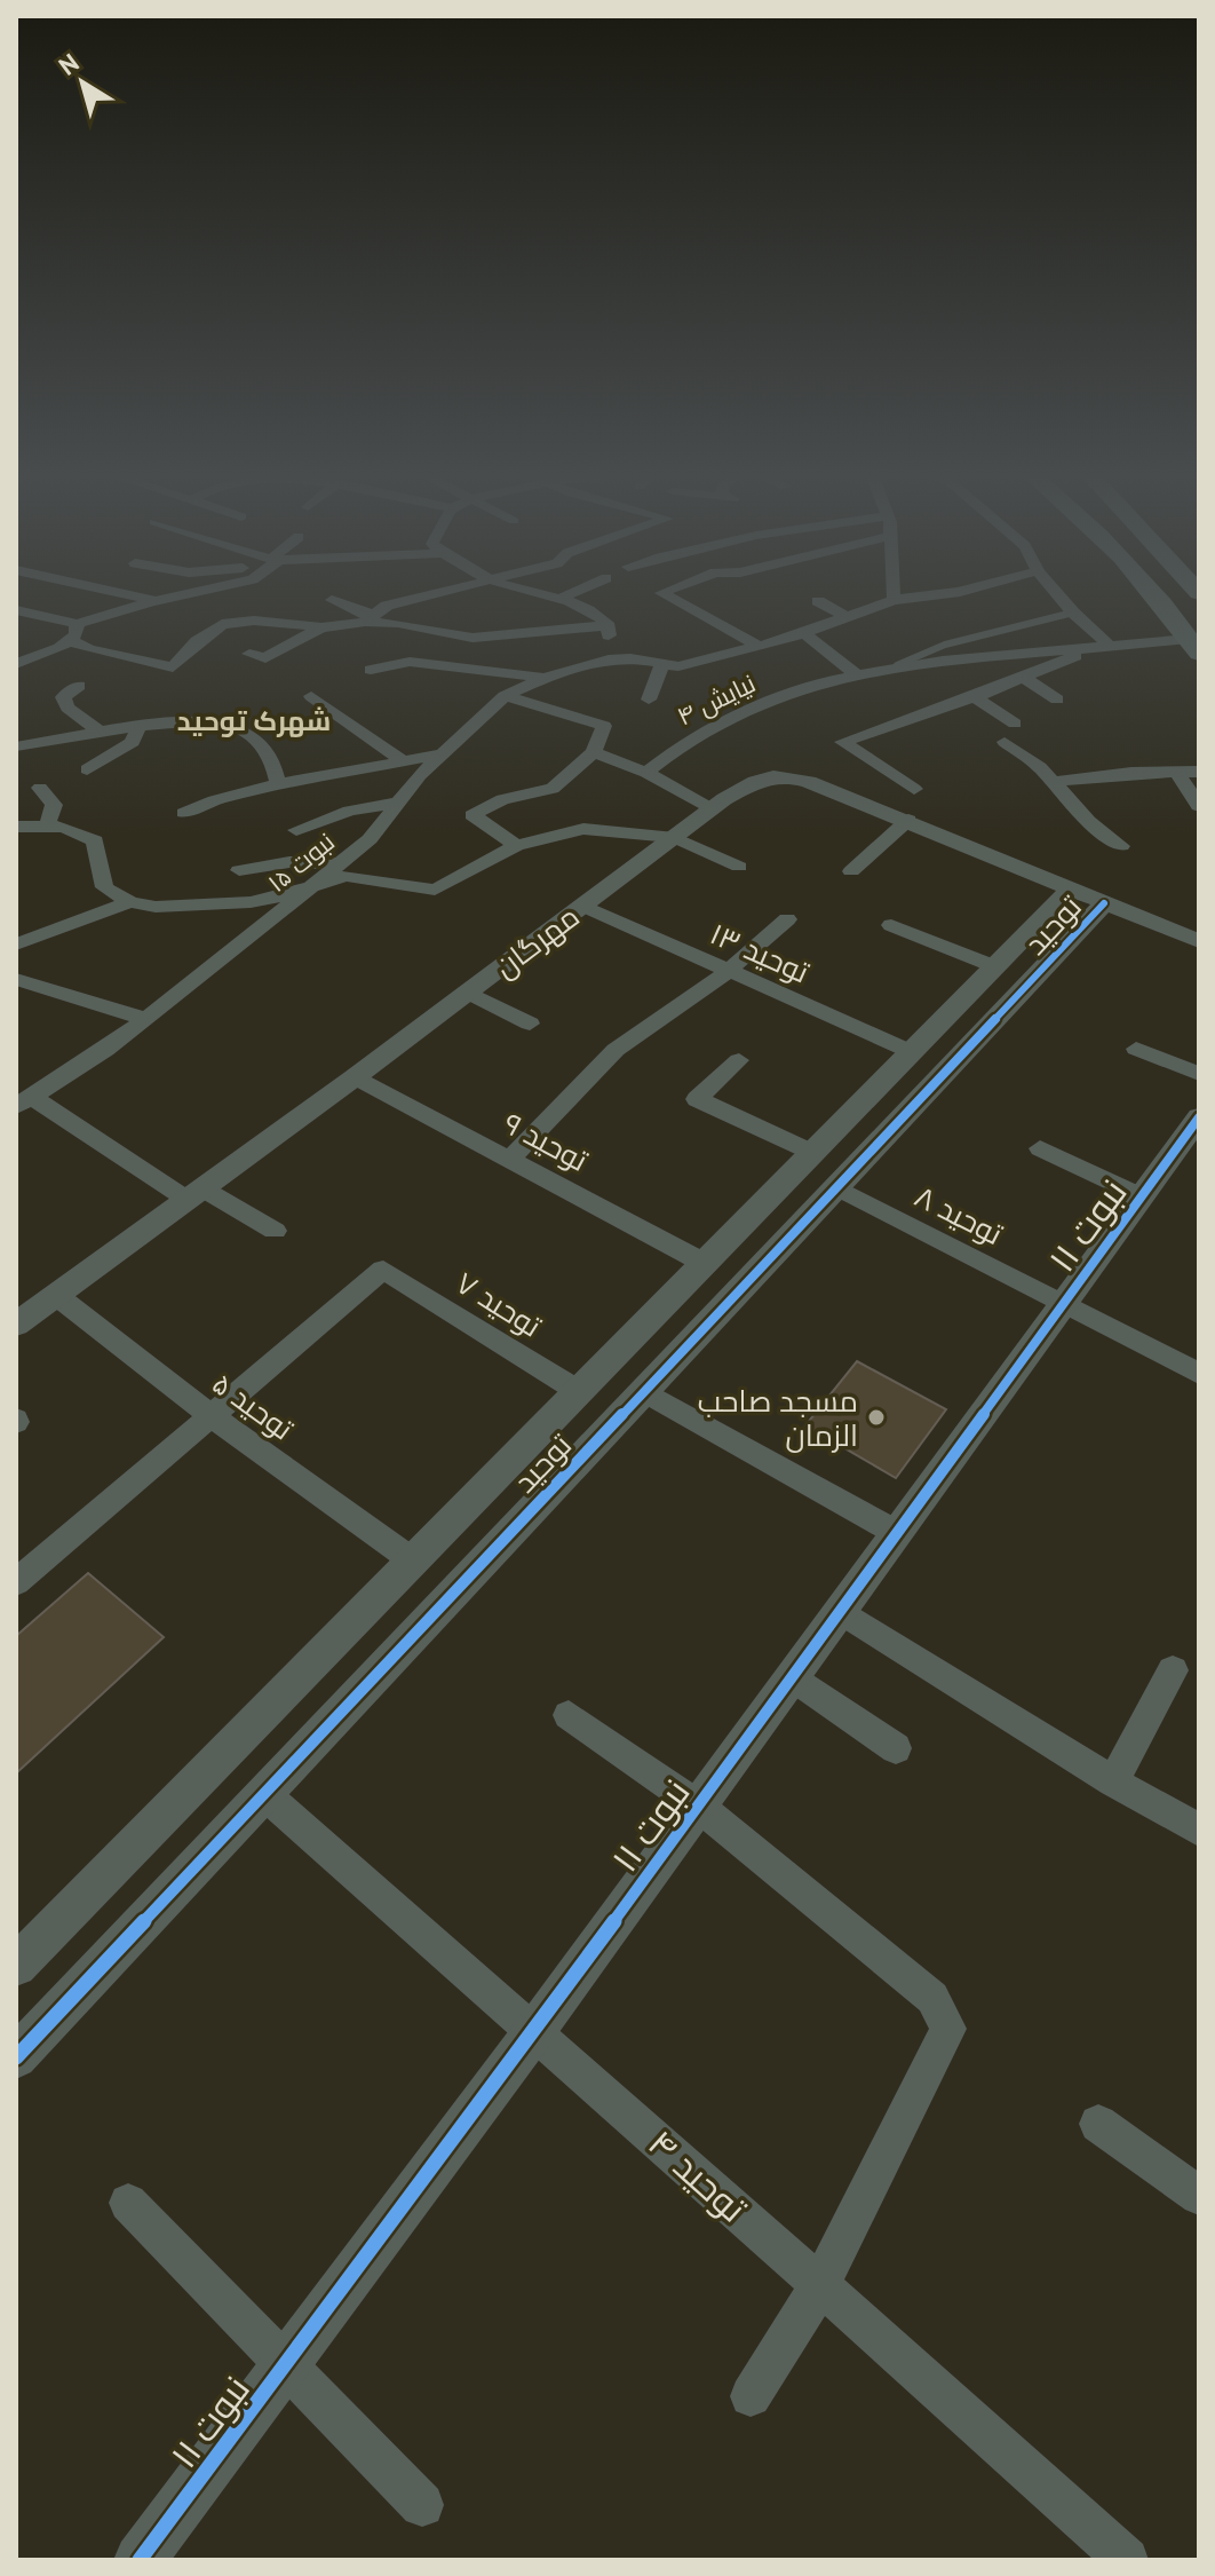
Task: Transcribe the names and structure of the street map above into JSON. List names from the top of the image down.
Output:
{
  "streets": {
    "street": [
      "نیایش ۴",
      "نبوت ۱۵",
      "توحید",
      "مهرگان",
      "توحید ۱۳",
      "توحید ۹",
      "توحید ۸",
      "نبوت ۱۱",
      "توحید ۷",
      "توحید ۵",
      "توحید ۴"
    ]
  },
  "crossings": [
    ["توحید", "مهرگان"],
    ["توحید", "توحید ۱۳"],
    ["توحید", "توحید ۹"],
    ["توحید", "توحید ۸"],
    ["توحید", "توحید ۷"],
    ["توحید", "توحید ۵"],
    ["توحید", "توحید ۴"],
    ["مهرگان", "توحید ۱۳"],
    ["مهرگان", "توحید ۹"],
    ["مهرگان", "توحید ۵"],
    ["توحید ۸", "نبوت ۱۱"],
    ["نبوت ۱۱", "توحید ۴"],
    ["توحید ۷", "توحید ۵"]
  ],
  "districts": ["شهرک توحید"],
  "places": ["مسجد صاحب الزمان"],
  "north": "top left"
}
